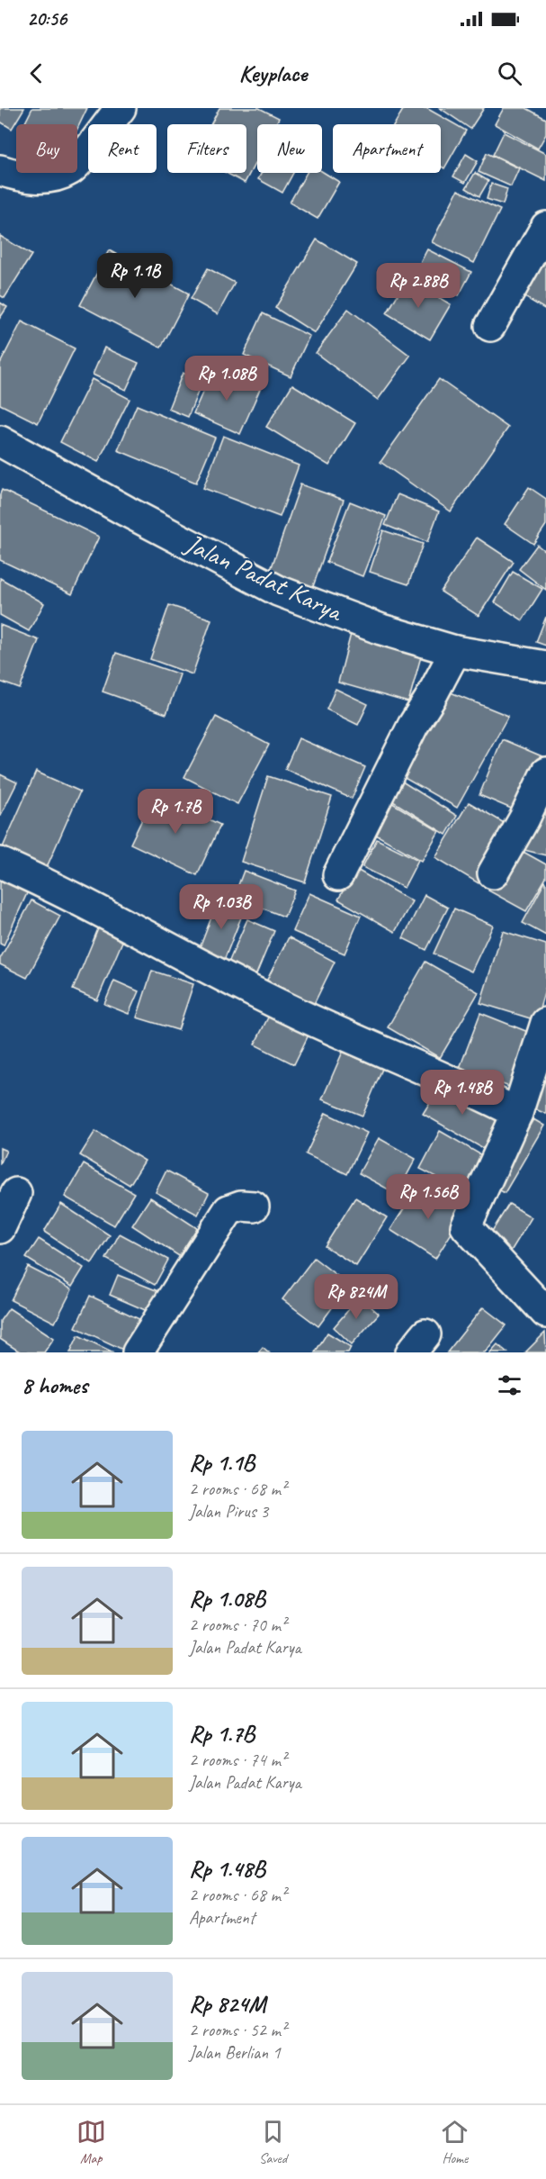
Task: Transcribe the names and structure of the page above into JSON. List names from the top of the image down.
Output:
{
  "streets": {
    "street": ["Jalan Padat Karya"]
  },
  "page": {
    "status": "20:56",
    "header": "Keyplace",
    "chip": [
      "Buy",
      "Rent",
      "Filters",
      "New",
      "Apartment"
    ],
    "price": [
      "Rp 1.1B",
      "Rp 2.88B",
      "Rp 1.08B",
      "Rp 1.7B",
      "Rp 1.03B",
      "Rp 1.48B",
      "Rp 1.56B",
      "Rp 824M"
    ],
    "heading": "8 homes",
    "list": [
      {
        "name": "Rp 1.1B",
        "note": "2 rooms · 68 m² · Jalan Pirus 3"
      },
      {
        "name": "Rp 1.08B",
        "note": "2 rooms · 70 m² · Jalan Padat Karya"
      },
      {
        "name": "Rp 1.7B",
        "note": "2 rooms · 74 m² · Jalan Padat Karya"
      },
      {
        "name": "Rp 1.48B",
        "note": "2 rooms · 68 m² · Apartment"
      },
      {
        "name": "Rp 824M",
        "note": "2 rooms · 52 m² · Jalan Berlian 1"
      }
    ],
    "tabs": ["Map", "Saved", "Home"]
  }
}
